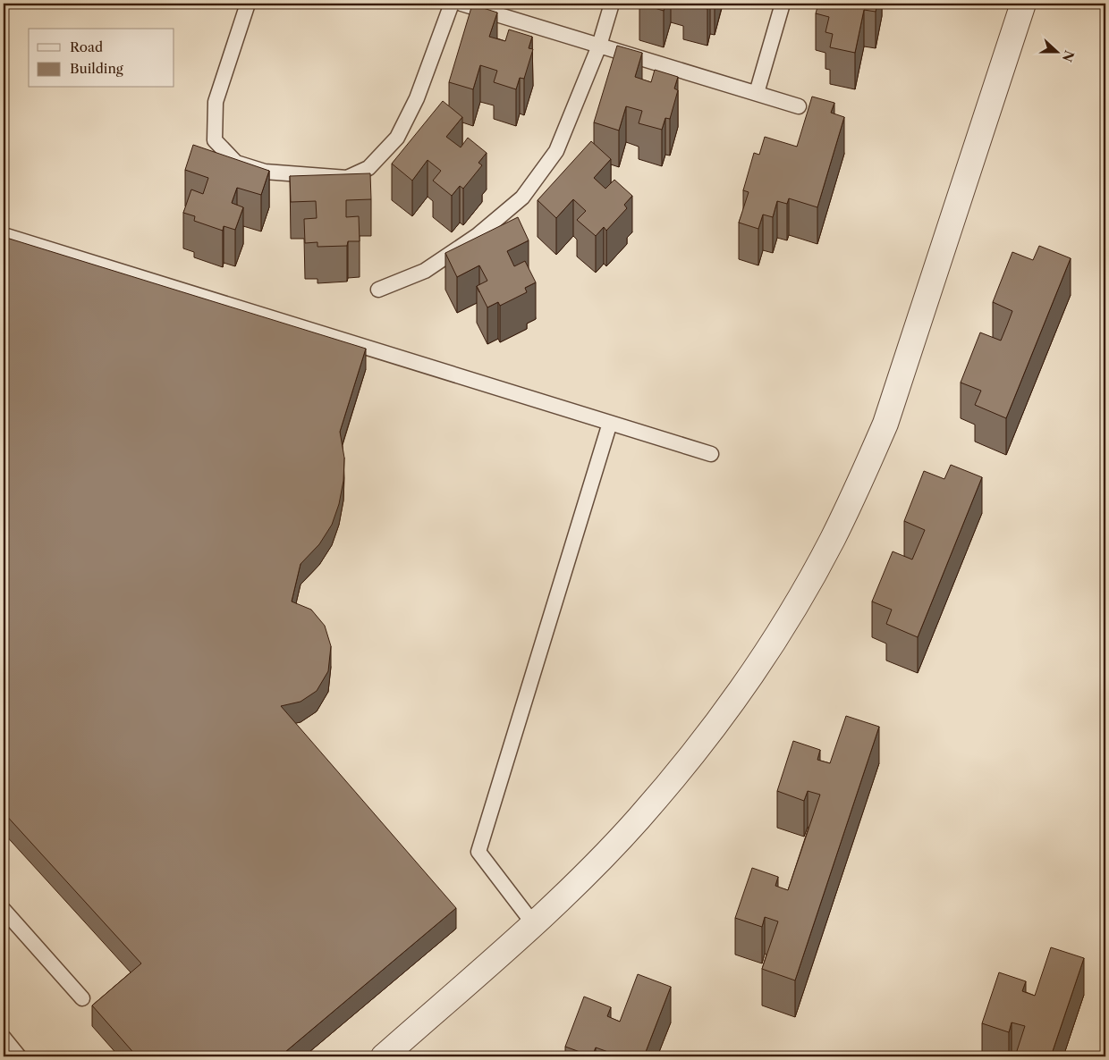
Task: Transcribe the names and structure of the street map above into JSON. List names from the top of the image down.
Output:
{
  "legend": ["Road", "Building"],
  "north": "right"
}
